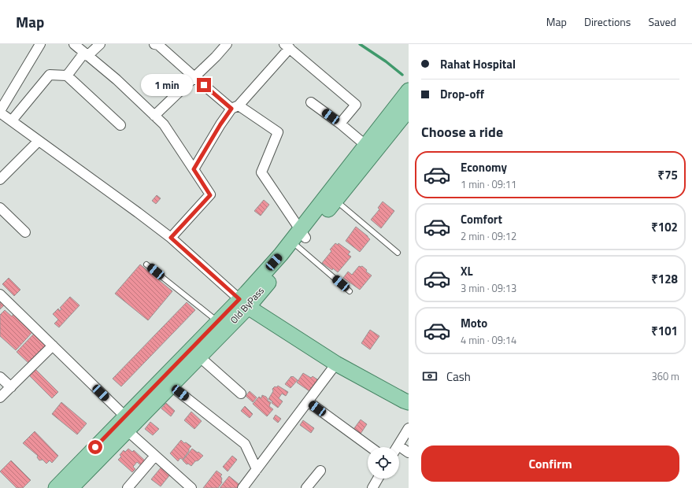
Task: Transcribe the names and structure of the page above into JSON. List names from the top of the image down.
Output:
{
  "streets": {
    "main road": ["Old ByPass"]
  },
  "page": {
    "header": "Map",
    "nav": ["Map", "Directions", "Saved"],
    "banner": ["Rahat Hospital", "Drop-off"],
    "bubble": "1 min",
    "heading": "Choose a ride",
    "list": [
      {
        "name": "Economy",
        "note": "1 min · 09:11",
        "value": "₹75"
      },
      {
        "name": "Comfort",
        "note": "2 min · 09:12",
        "value": "₹102"
      },
      {
        "name": "XL",
        "note": "3 min · 09:13",
        "value": "₹128"
      },
      {
        "name": "Moto",
        "note": "4 min · 09:14",
        "value": "₹101"
      }
    ],
    "pay": ["Cash", "360 m"],
    "buttons": "Confirm"
  }
}
